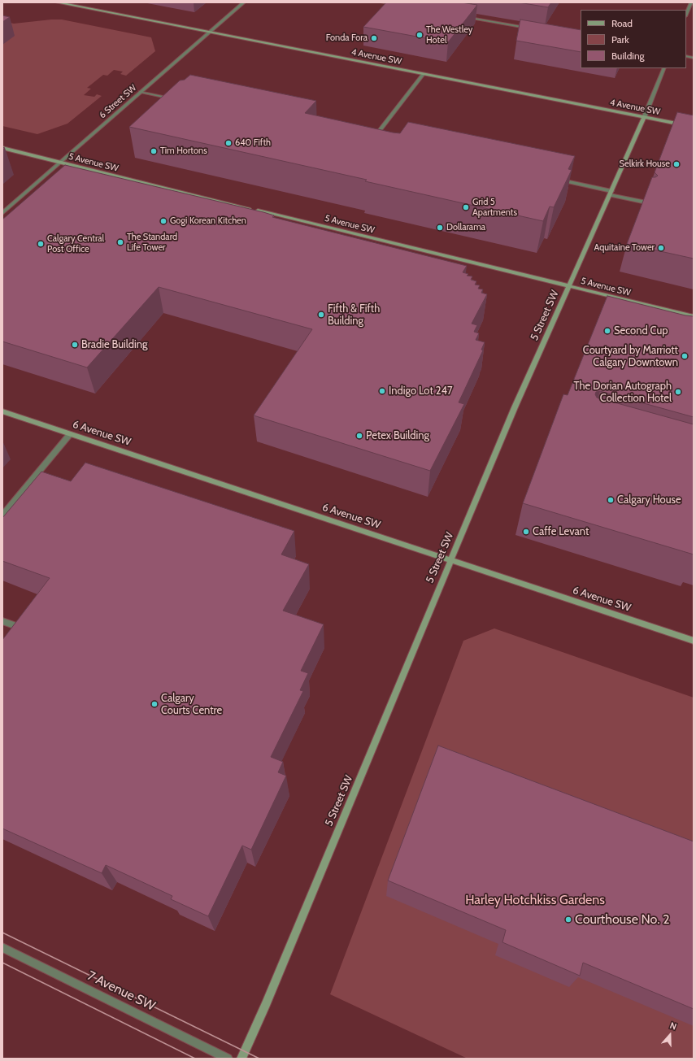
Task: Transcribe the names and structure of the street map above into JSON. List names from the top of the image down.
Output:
{
  "streets": {
    "main road": [
      "4 Avenue SW",
      "5 Avenue SW",
      "5 Street SW",
      "6 Avenue SW"
    ],
    "street": ["6 Street SW", "7 Avenue SW"]
  },
  "crossings": [
    ["4 Avenue SW", "6 Street SW"],
    ["4 Avenue SW", "5 Street SW"],
    ["6 Street SW", "5 Avenue SW"],
    ["5 Avenue SW", "5 Street SW"],
    ["5 Street SW", "6 Avenue SW"]
  ],
  "parks": ["Harley Hotchkiss Gardens"],
  "places": [
    "The Westley Hotel",
    "Fonda Fora",
    "640 Fifth",
    "Tim Hortons",
    "Selkirk House",
    "Grid 5 Apartments",
    "Gogi Korean Kitchen",
    "Dollarama",
    "The Standard Life Tower",
    "Calgary Central Post Office",
    "Aquitaine Tower",
    "Fifth & Fifth Building",
    "Second Cup",
    "Bradie Building",
    "Courtyard by Marriott Calgary Downtown",
    "Indigo Lot 247",
    "The Dorian Autograph Collection Hotel",
    "Petex Building",
    "Calgary House",
    "Caffe Levant",
    "Calgary Courts Centre",
    "Courthouse No. 2"
  ],
  "legend": ["Road", "Park", "Building"],
  "north": "top"
}
